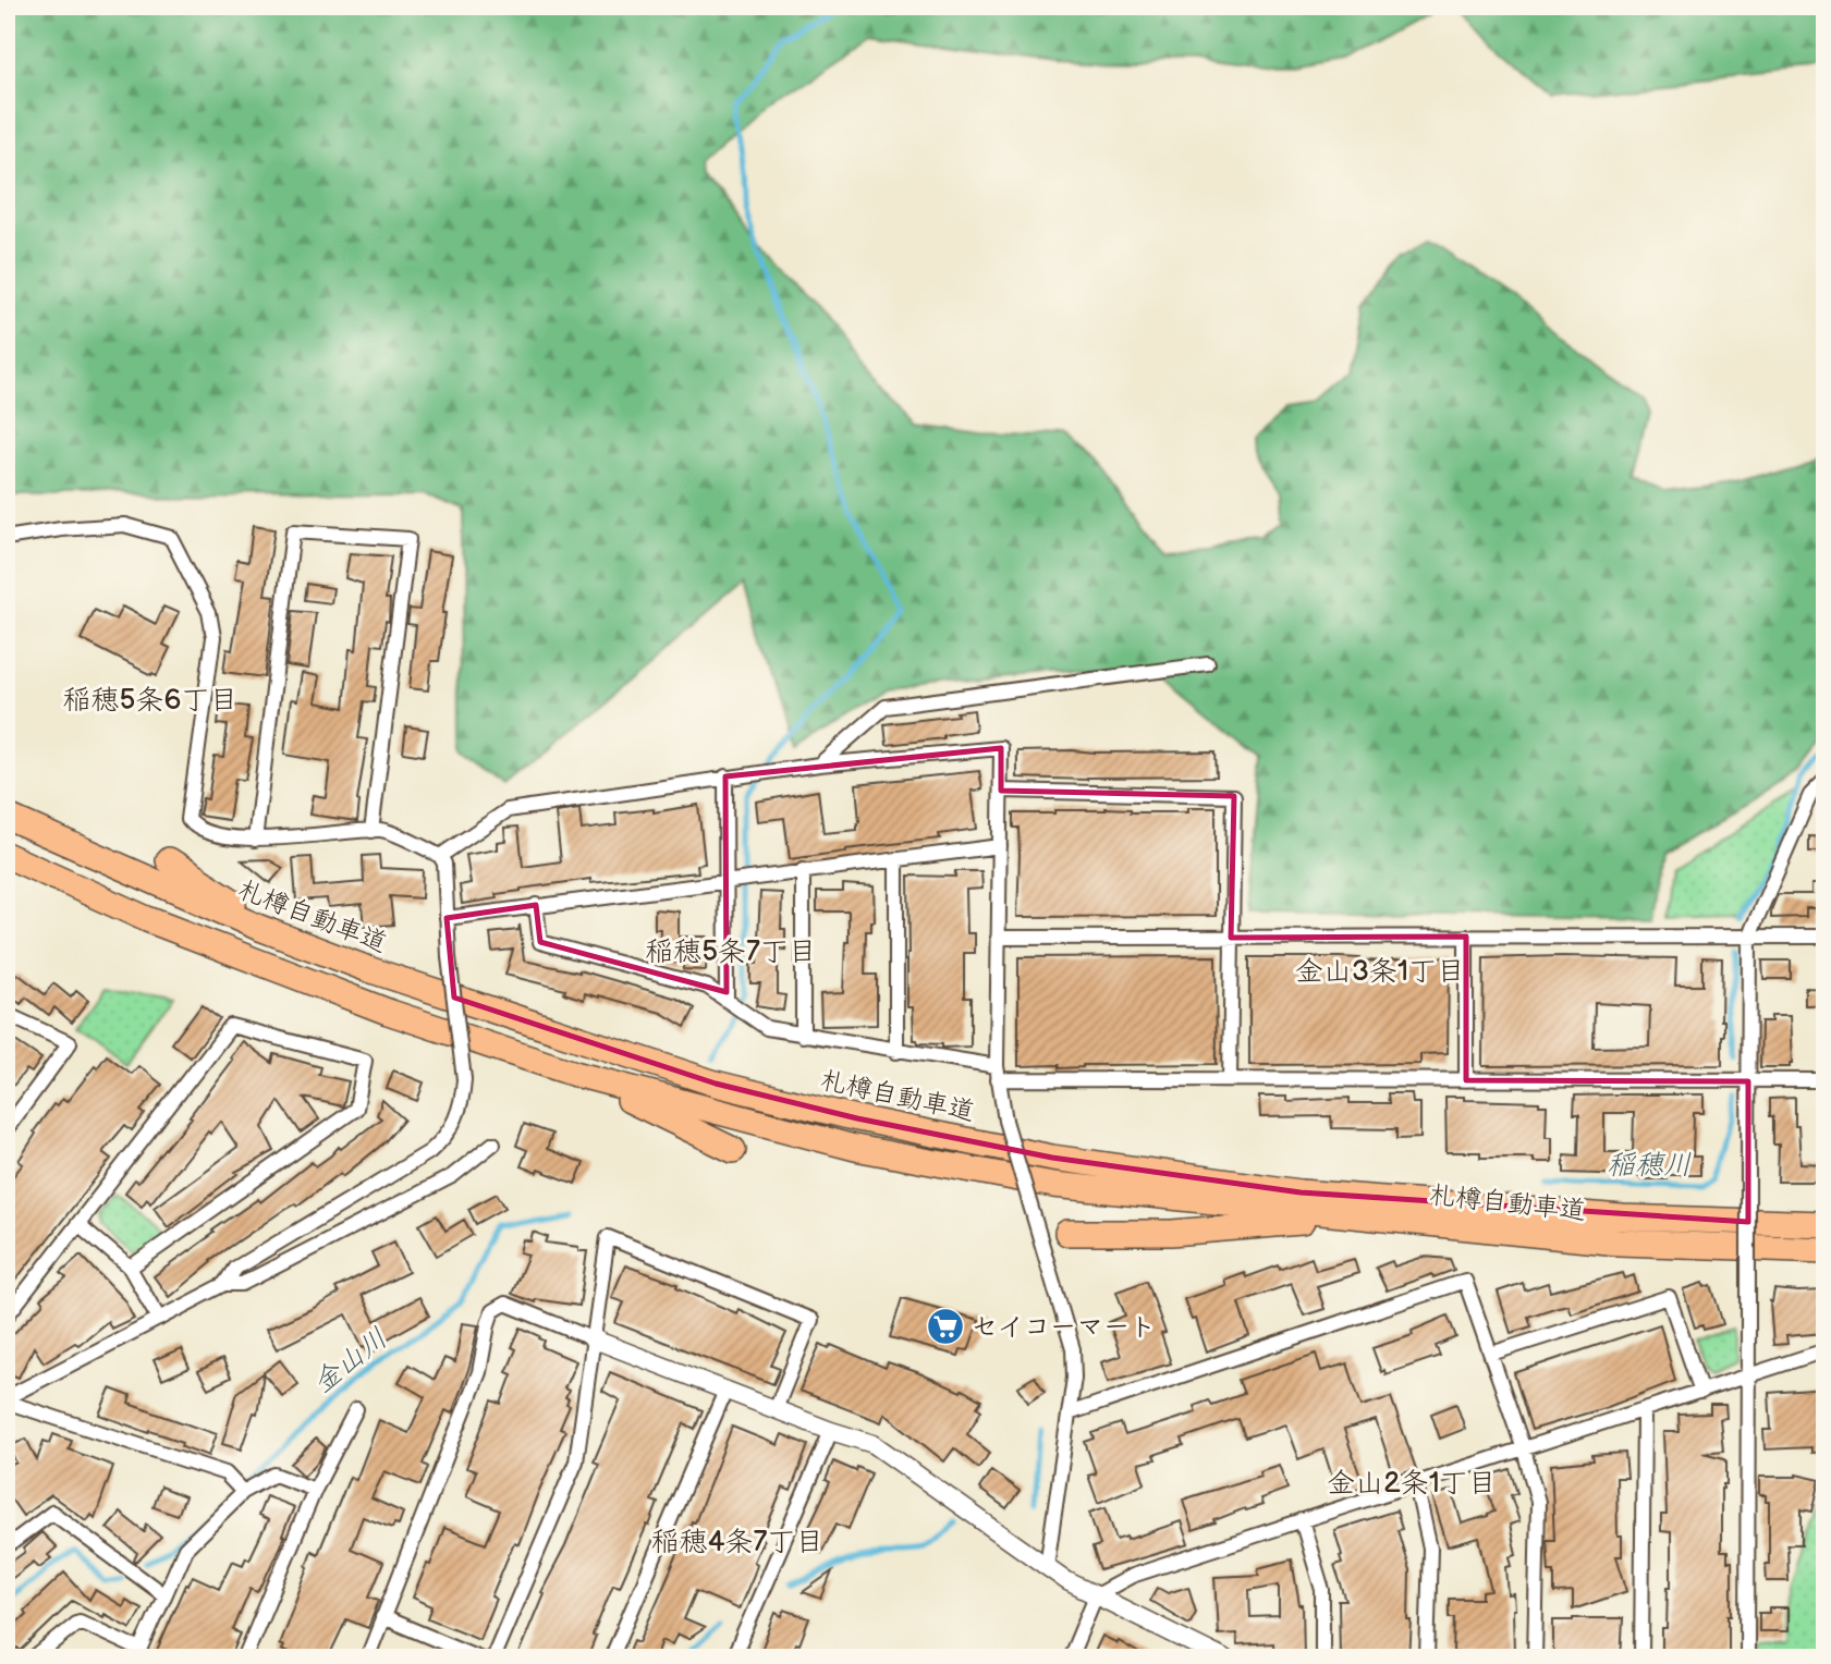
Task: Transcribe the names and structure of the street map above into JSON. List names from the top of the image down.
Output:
{
  "streets": {
    "highway": ["札樽自動車道"]
  },
  "districts": [
    "稲穂5条6丁目",
    "稲穂5条7丁目",
    "金山3条1丁目",
    "金山2条1丁目",
    "稲穂4条7丁目"
  ],
  "water": ["稲穂川", "金山川"],
  "places": {
    "supermarket": ["セイコーマート"]
  }
}
